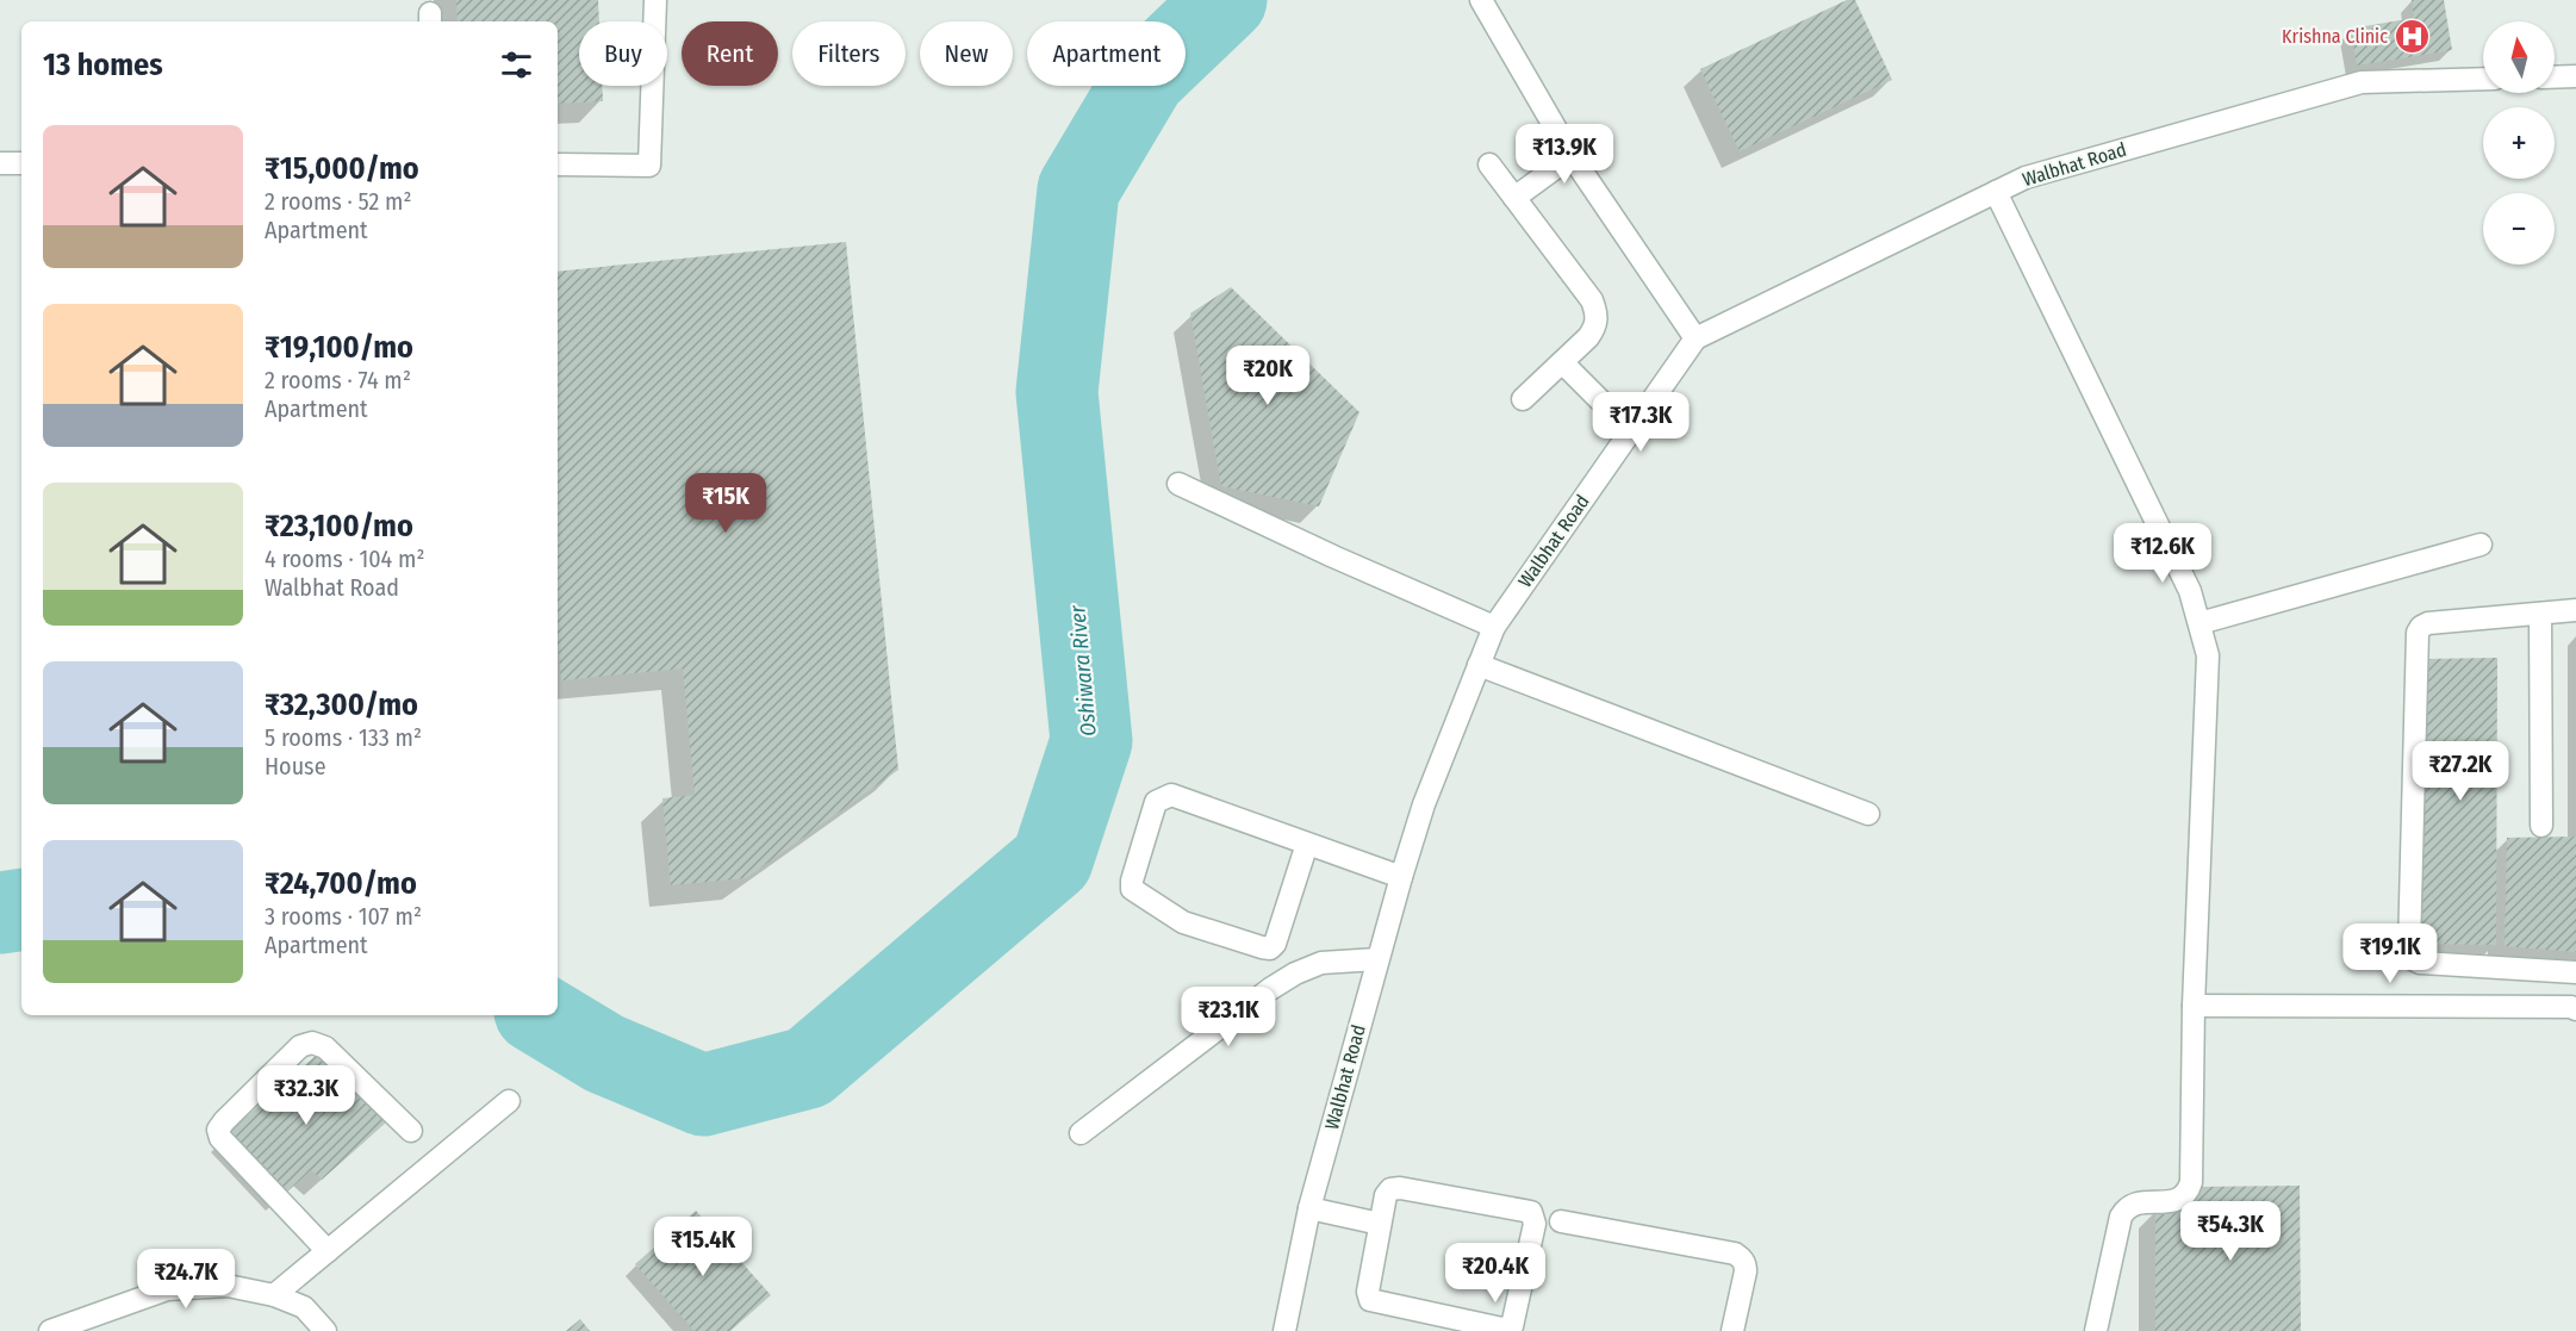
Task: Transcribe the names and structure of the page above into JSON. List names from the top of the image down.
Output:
{
  "streets": {
    "street": ["Walbhat Road"]
  },
  "water": ["Oshiwara River"],
  "places": {
    "hospital": ["Krishna Clinic"]
  },
  "north": "top",
  "page": {
    "map_buttons": ["+", "−"],
    "chip": [
      "Buy",
      "Rent",
      "Filters",
      "New",
      "Apartment"
    ],
    "heading": "13 homes",
    "list": [
      {
        "name": "₹15,000/mo",
        "note": "2 rooms · 52 m² · Apartment"
      },
      {
        "name": "₹19,100/mo",
        "note": "2 rooms · 74 m² · Apartment"
      },
      {
        "name": "₹23,100/mo",
        "note": "4 rooms · 104 m² · Walbhat Road"
      },
      {
        "name": "₹32,300/mo",
        "note": "5 rooms · 133 m² · House"
      },
      {
        "name": "₹24,700/mo",
        "note": "3 rooms · 107 m² · Apartment"
      }
    ],
    "price": [
      "₹13.9K",
      "₹20K",
      "₹17.3K",
      "₹15K",
      "₹12.6K",
      "₹27.2K",
      "₹19.1K",
      "₹23.1K",
      "₹32.3K",
      "₹54.3K",
      "₹15.4K",
      "₹20.4K",
      "₹24.7K"
    ]
  }
}
